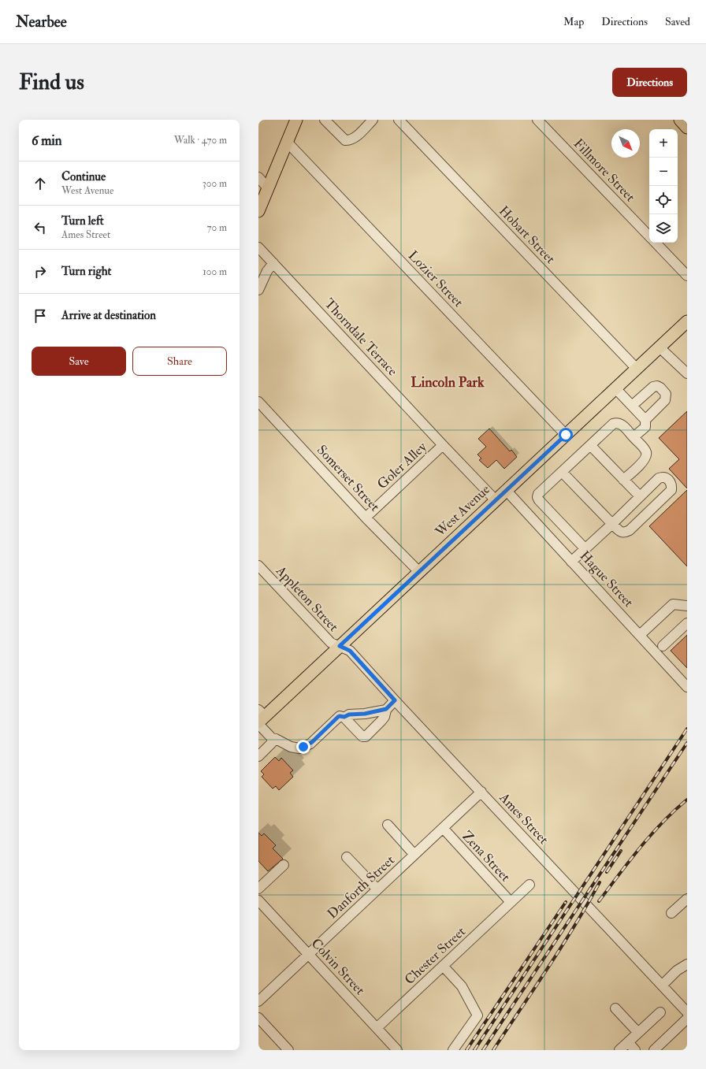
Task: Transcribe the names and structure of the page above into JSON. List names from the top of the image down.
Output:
{
  "streets": {
    "main road": ["West Avenue"],
    "street": [
      "Fillmore Street",
      "Hobart Street",
      "Lozier Street",
      "Thorndale Terrace",
      "Goler Alley",
      "Somerset Street",
      "Hague Street",
      "Appleton Street",
      "Ames Street",
      "Zena Street",
      "Danforth Street",
      "Chester Street",
      "Colvin Street"
    ]
  },
  "crossings": [
    ["Hobart Street", "West Avenue"],
    ["Lozier Street", "West Avenue"],
    ["Thorndale Terrace", "Goler Alley"],
    ["Thorndale Terrace", "West Avenue"],
    ["Goler Alley", "Somerset Street"],
    ["Somerset Street", "West Avenue"],
    ["West Avenue", "Hague Street"],
    ["West Avenue", "Appleton Street"],
    ["West Avenue", "Ames Street"],
    ["Appleton Street", "Ames Street"],
    ["Ames Street", "Danforth Street"],
    ["Zena Street", "Danforth Street"],
    ["Zena Street", "Chester Street"],
    ["Danforth Street", "Colvin Street"],
    ["Chester Street", "Colvin Street"]
  ],
  "districts": ["Lincoln Park"],
  "north": "bottom right",
  "page": {
    "header": "Nearbee",
    "nav": ["Map", "Directions", "Saved"],
    "buttons": [
      "Directions",
      ["Save", "Share"]
    ],
    "title": "Find us",
    "heading": ["6 min", "Walk · 470 m"],
    "map_buttons": ["+", "−"],
    "list": [
      ["Continue", "West Avenue", "300 m"],
      ["Turn left", "Ames Street", "70 m"],
      ["Turn right", "100 m"],
      "Arrive at destination"
    ]
  }
}
